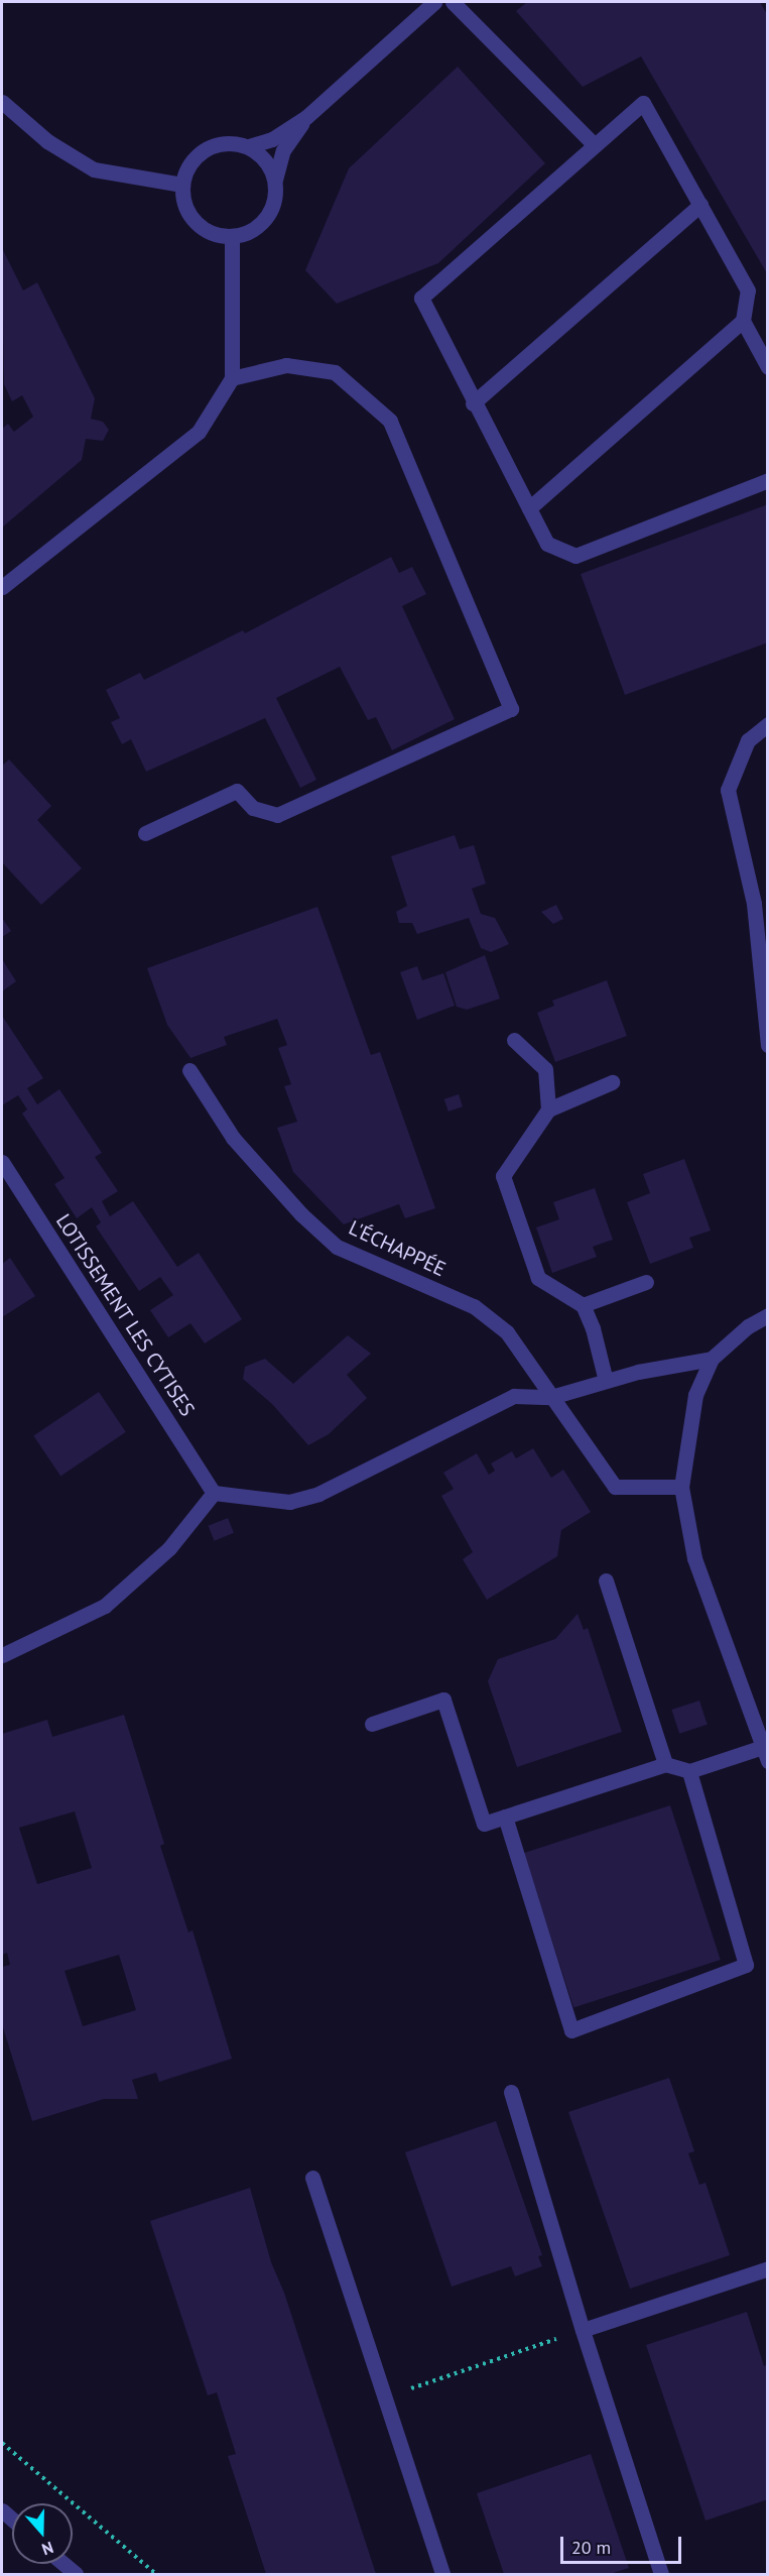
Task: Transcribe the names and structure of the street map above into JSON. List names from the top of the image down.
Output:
{
  "streets": {
    "street": ["L'ÉCHAPPÉE", "LOTISSEMENT LES CYTISES"]
  },
  "scale_bar": "20 m",
  "north": "bottom"
}
